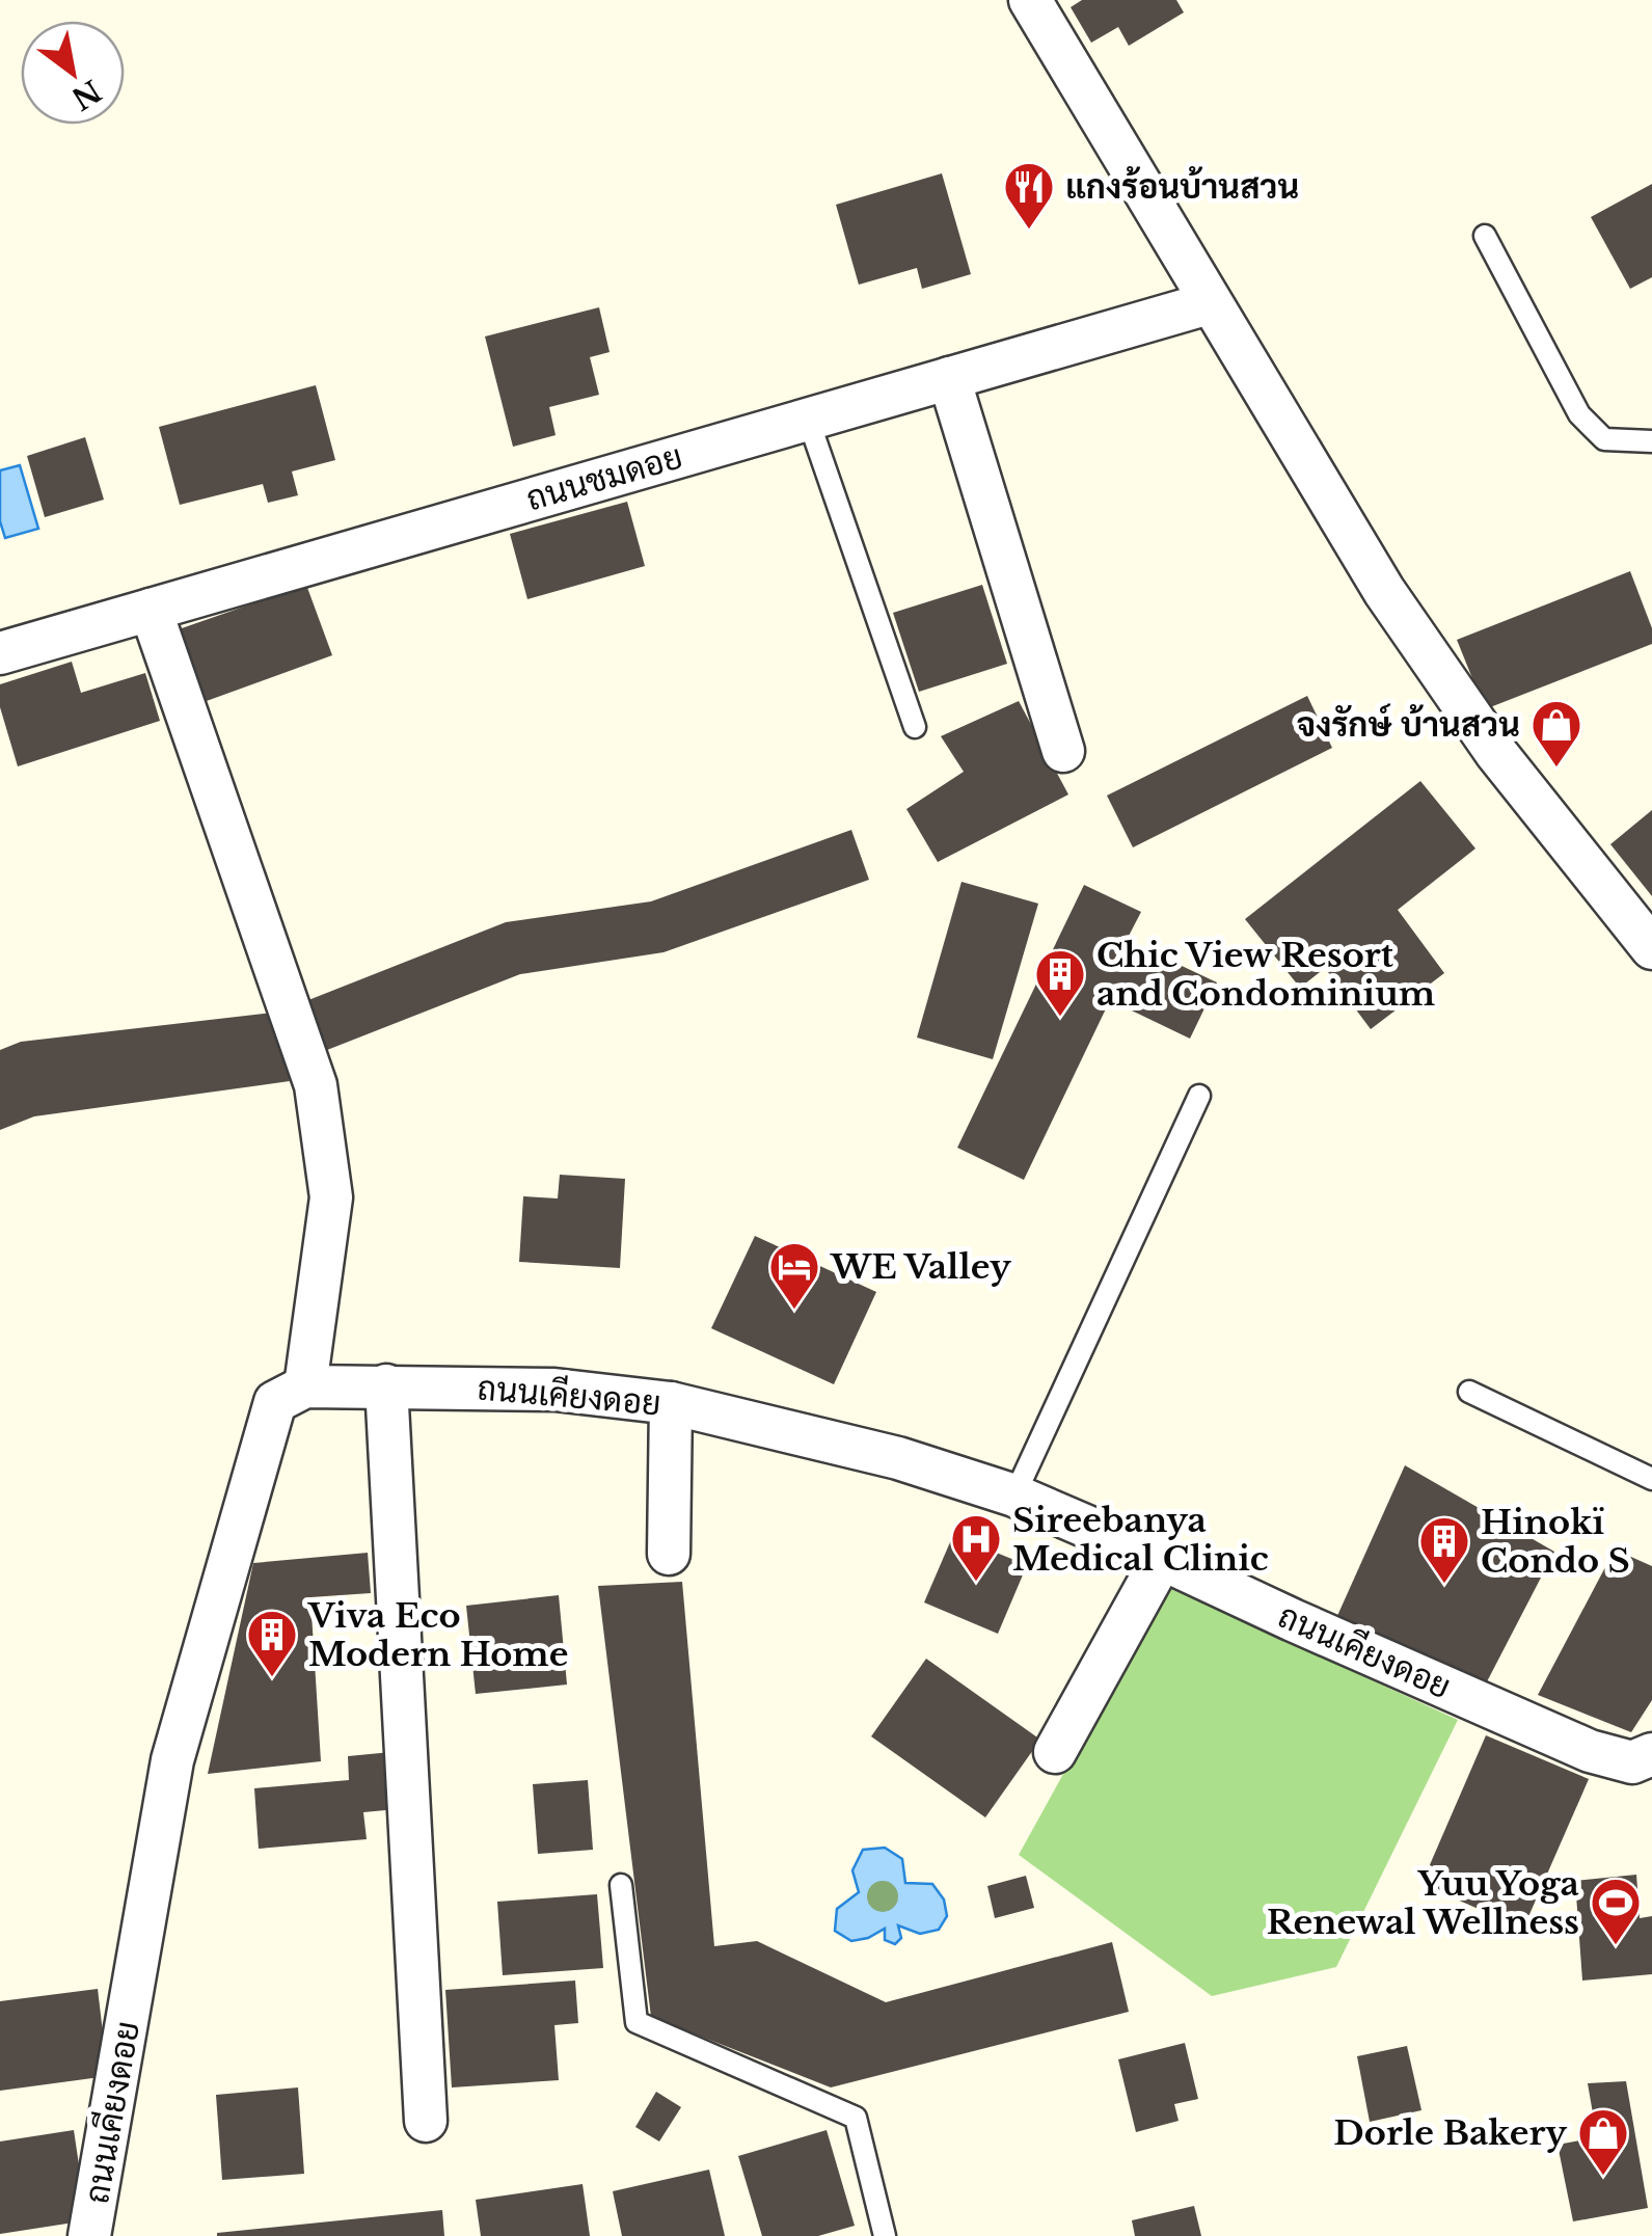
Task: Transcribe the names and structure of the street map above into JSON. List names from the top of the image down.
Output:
{
  "streets": {
    "street": ["ถนนชมดอย", "ถนนเคียงดอย"]
  },
  "places": {
    "restaurant": ["แกงร้อนบ้านสวน"],
    "shop": ["จงรักษ์ บ้านสวน", "Dorle Bakery"],
    "building": ["Chic View Resort and Condominium", "Hinokï Condo S", "Viva Eco Modern Home"],
    "hotel": ["WE Valley"],
    "hospital": ["Sireebanya Medical Clinic"],
    "sports": ["Yuu Yoga Renewal Wellness"]
  },
  "north": "bottom right"
}
